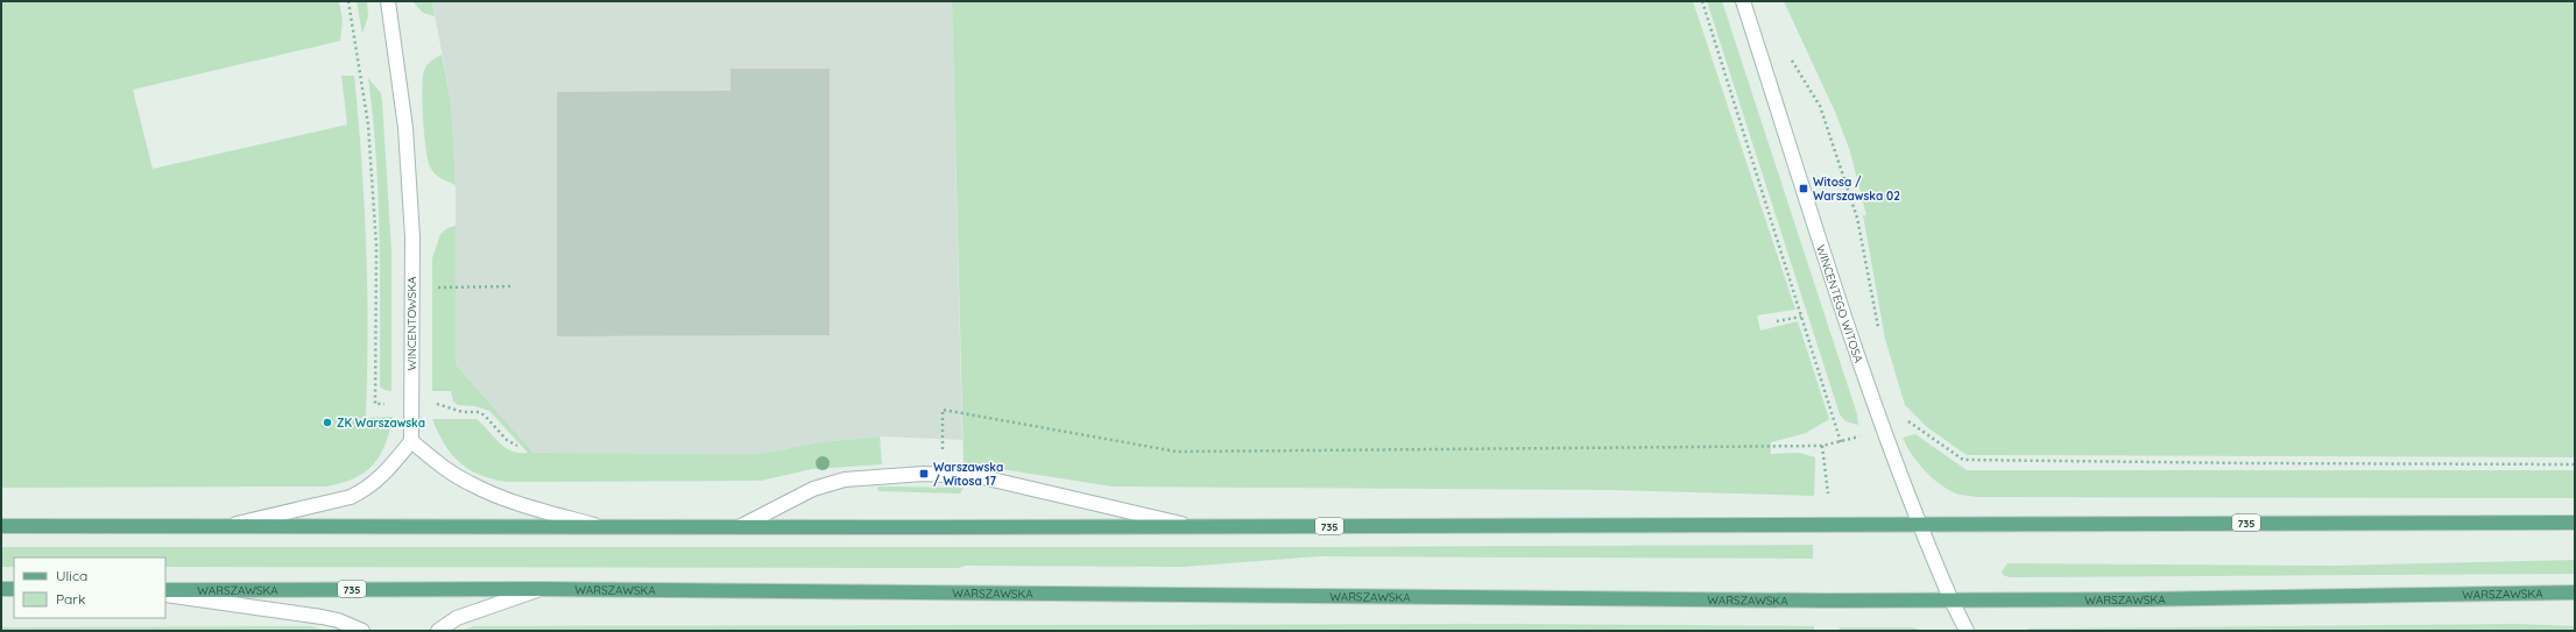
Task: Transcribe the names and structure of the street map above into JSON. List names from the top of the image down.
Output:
{
  "streets": {
    "main road": ["735", "WARSZAWSKA"],
    "street": ["WINCENTEGO WITOSA", "WINCENTOWSKA"]
  },
  "crossings": [
    ["WINCENTEGO WITOSA", "735"],
    ["WINCENTEGO WITOSA", "WARSZAWSKA"]
  ],
  "places": {
    "transit": ["Witosa / Warszawska 02", "Warszawska / Witosa 17"],
    "other": ["ZK Warszawska"]
  },
  "legend": ["Ulica", "Park"]
}
